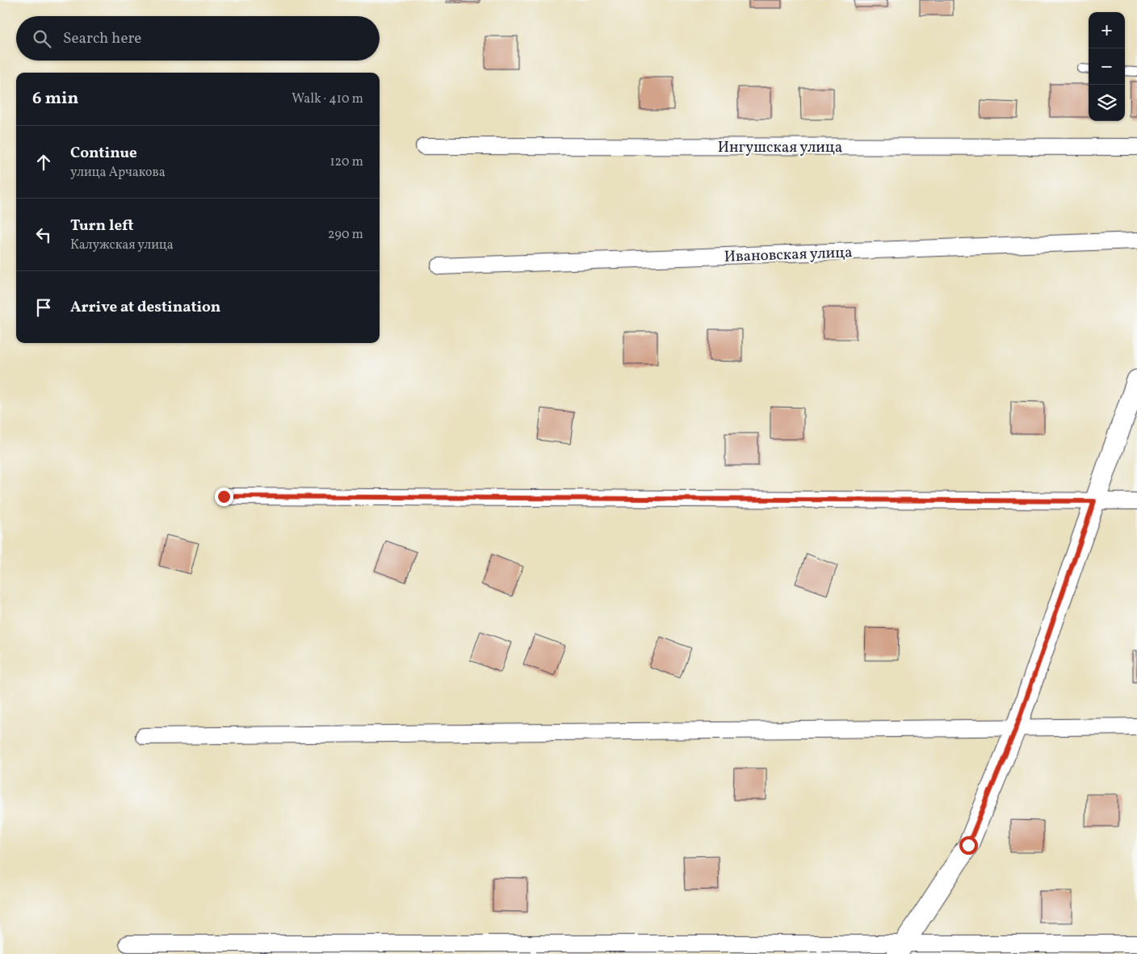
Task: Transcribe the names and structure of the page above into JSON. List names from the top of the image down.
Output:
{
  "streets": {
    "street": ["Ингушская улица", "Ивановская улица"]
  },
  "page": {
    "map_buttons": ["+", "−"],
    "search": "Search here",
    "heading": ["6 min", "Walk · 410 m"],
    "list": [
      ["Continue", "улица Арчакова", "120 m"],
      ["Turn left", "Калужская улица", "290 m"],
      "Arrive at destination"
    ]
  }
}
